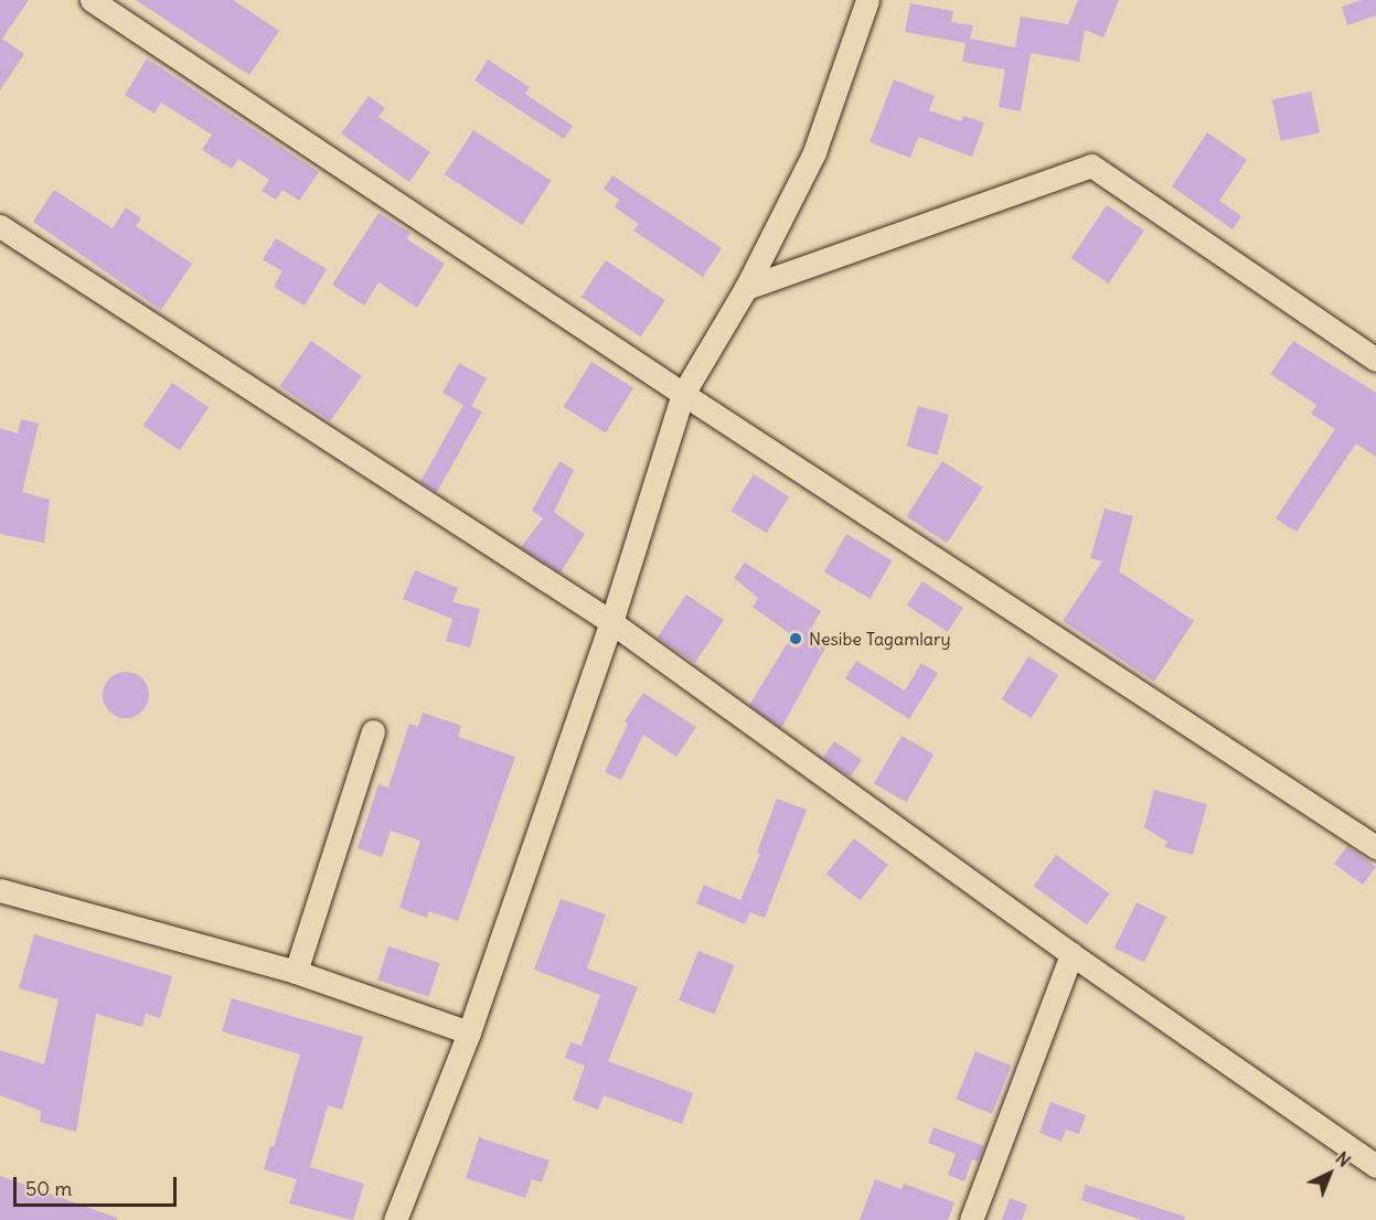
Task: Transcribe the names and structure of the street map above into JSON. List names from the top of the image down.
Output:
{
  "places": ["Nesibe Tagamlary"],
  "scale_bar": "50 m",
  "north": "top right"
}
